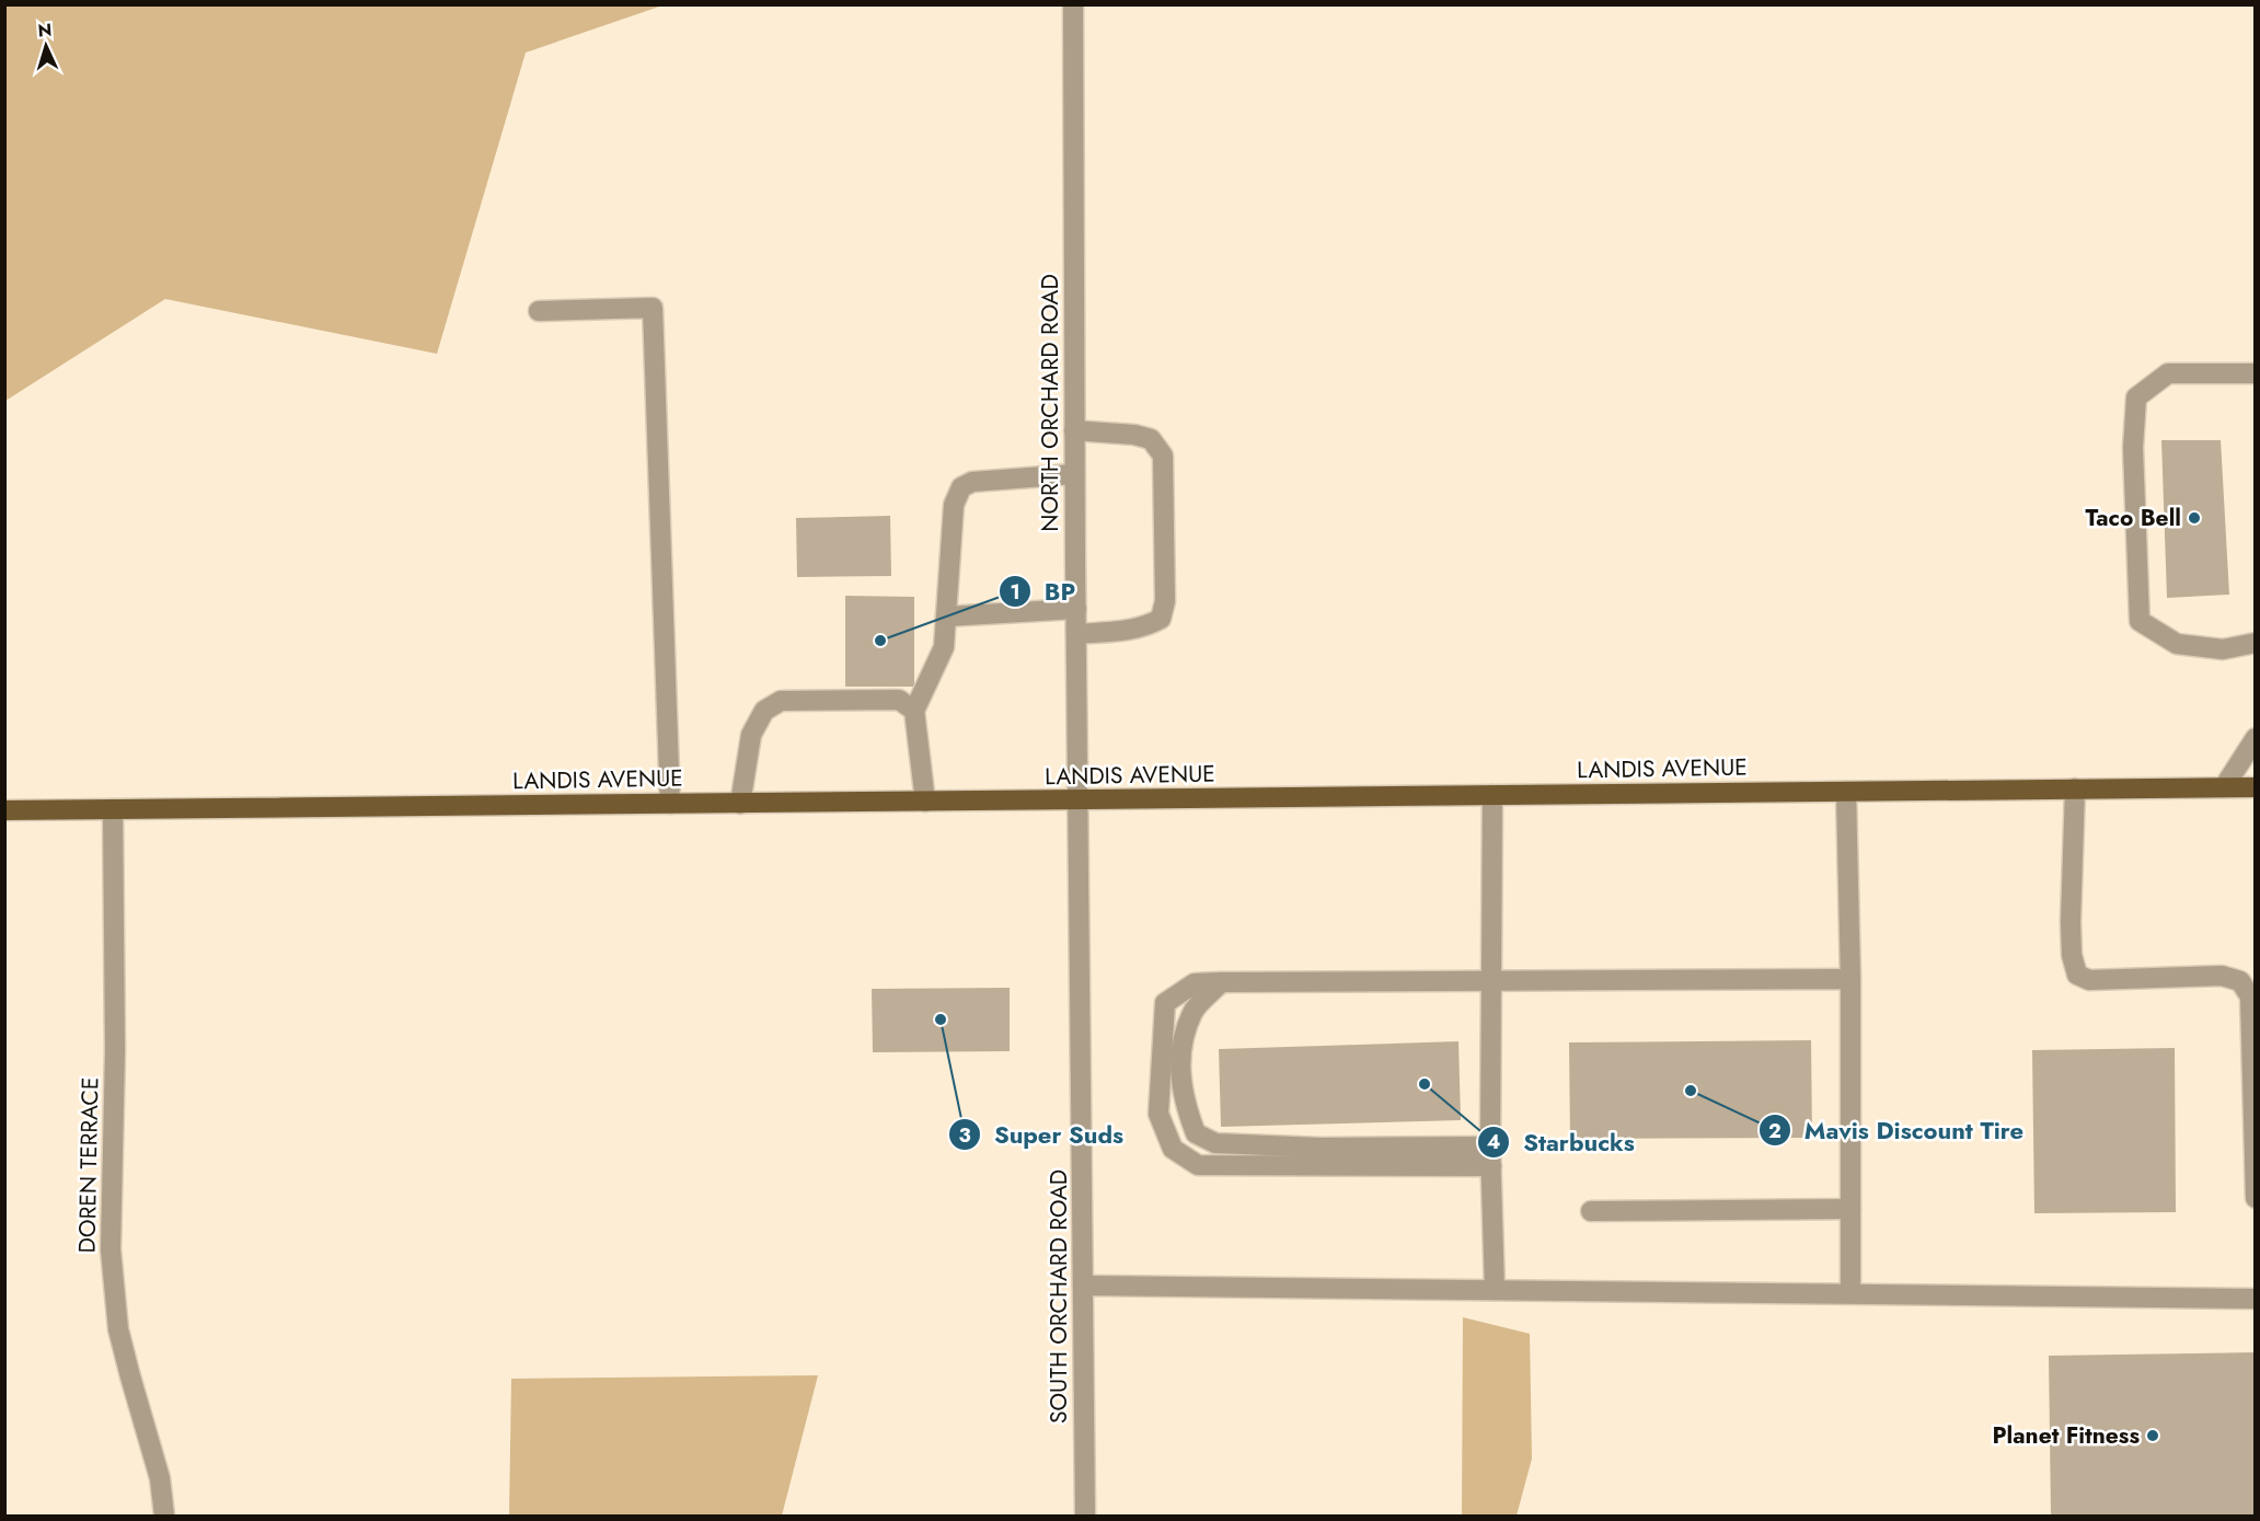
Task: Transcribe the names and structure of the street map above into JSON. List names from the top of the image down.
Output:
{
  "streets": {
    "main road": ["LANDIS AVENUE"],
    "street": ["NORTH ORCHARD ROAD", "DOREN TERRACE", "SOUTH ORCHARD ROAD"]
  },
  "crossings": [
    ["NORTH ORCHARD ROAD", "LANDIS AVENUE"],
    ["NORTH ORCHARD ROAD", "SOUTH ORCHARD ROAD"],
    ["LANDIS AVENUE", "DOREN TERRACE"],
    ["LANDIS AVENUE", "SOUTH ORCHARD ROAD"]
  ],
  "places": [
    "Taco Bell",
    "BP",
    "Super Suds",
    "Starbucks",
    "Mavis Discount Tire",
    "Planet Fitness"
  ],
  "north": "top"
}
